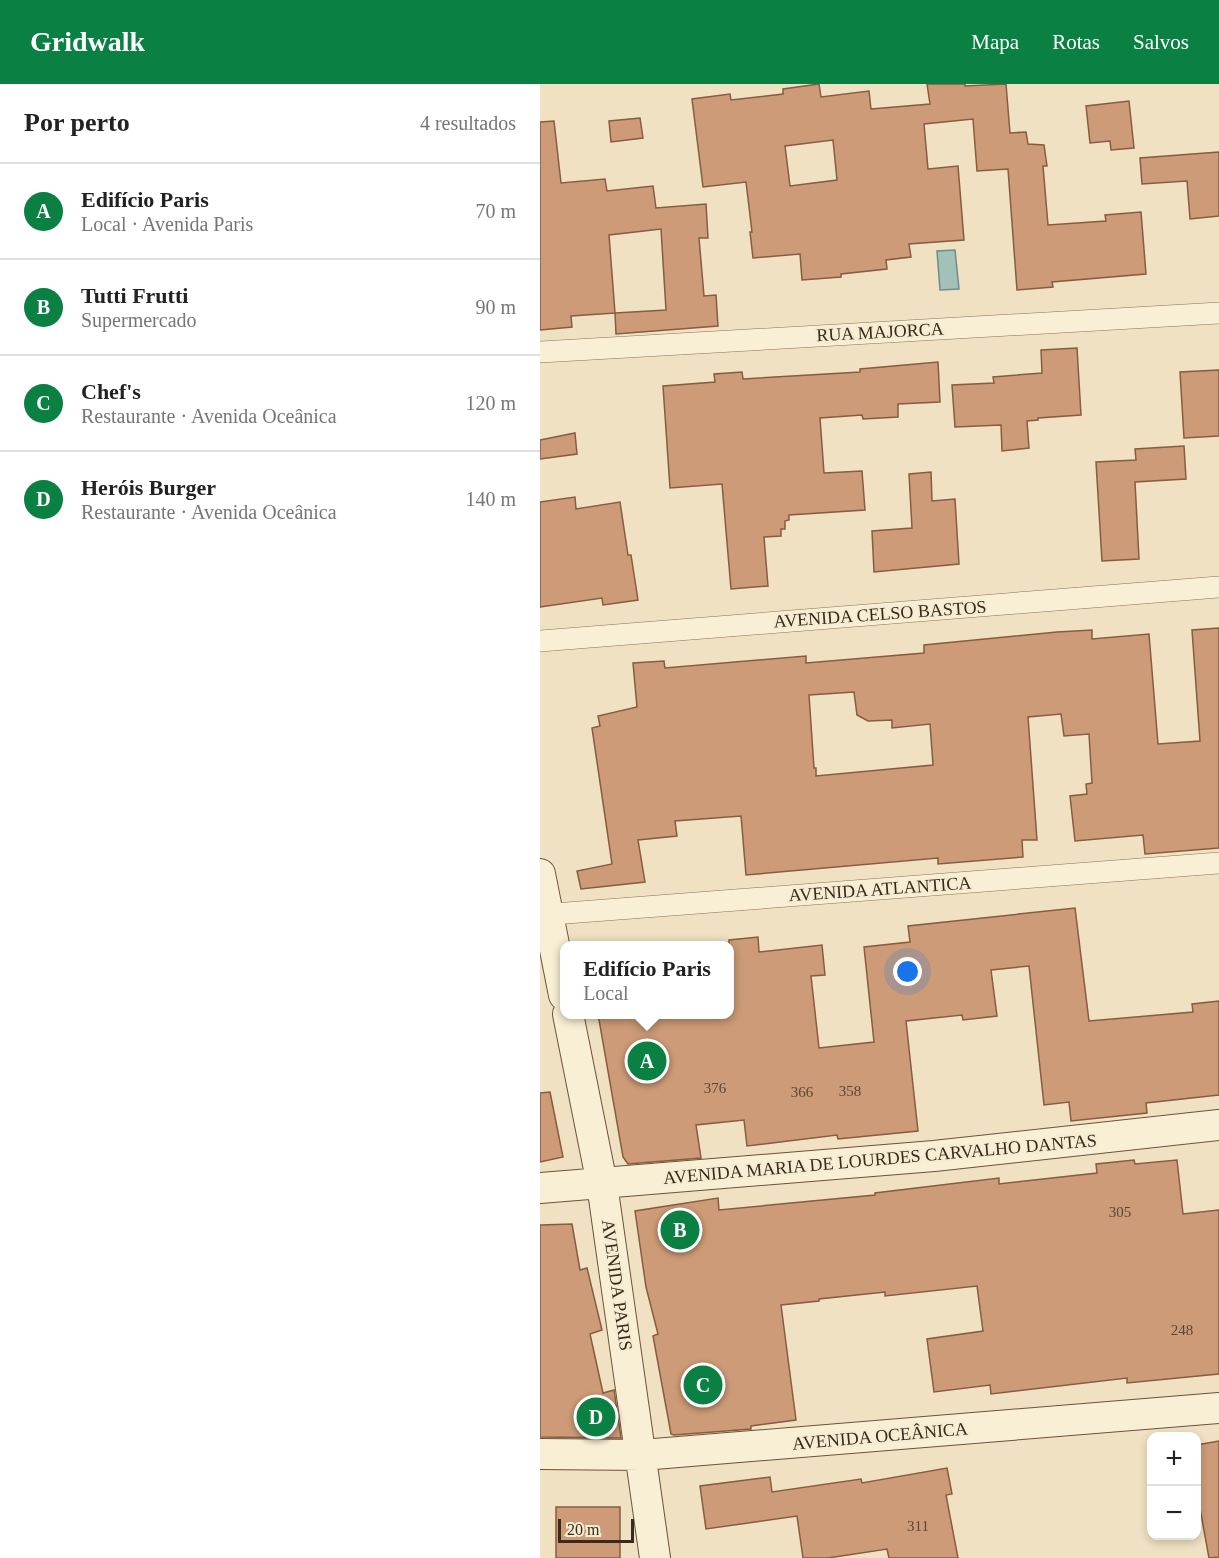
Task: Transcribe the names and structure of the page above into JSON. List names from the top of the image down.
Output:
{
  "streets": {
    "street": [
      "RUA MAJORCA",
      "AVENIDA CELSO BASTOS",
      "AVENIDA ATLANTICA",
      "AVENIDA MARIA DE LOURDES CARVALHO DANTAS",
      "AVENIDA PARIS",
      "AVENIDA OCEÂNICA"
    ]
  },
  "crossings": [
    ["AVENIDA MARIA DE LOURDES CARVALHO DANTAS", "AVENIDA PARIS"],
    ["AVENIDA PARIS", "AVENIDA OCEÂNICA"]
  ],
  "house_numbers": [
    "376",
    "358",
    "366",
    "305",
    "248",
    "311"
  ],
  "scale_bar": "20 m",
  "page": {
    "header": "Gridwalk",
    "nav": ["Mapa", "Rotas", "Salvos"],
    "heading": ["Por perto", "4 resultados"],
    "list": [
      {
        "mark": "A",
        "name": "Edifício Paris",
        "note": "Local · Avenida Paris",
        "value": "70 m"
      },
      {
        "mark": "B",
        "name": "Tutti Frutti",
        "note": "Supermercado",
        "value": "90 m"
      },
      {
        "mark": "C",
        "name": "Chef's",
        "note": "Restaurante · Avenida Oceânica",
        "value": "120 m"
      },
      {
        "mark": "D",
        "name": "Heróis Burger",
        "note": "Restaurante · Avenida Oceânica",
        "value": "140 m"
      }
    ],
    "popup": ["Edifício Paris", "Local"],
    "pins": [
      "A",
      "B",
      "C",
      "D"
    ],
    "map_buttons": ["+", "−"],
    "scale": "20 m"
  }
}
